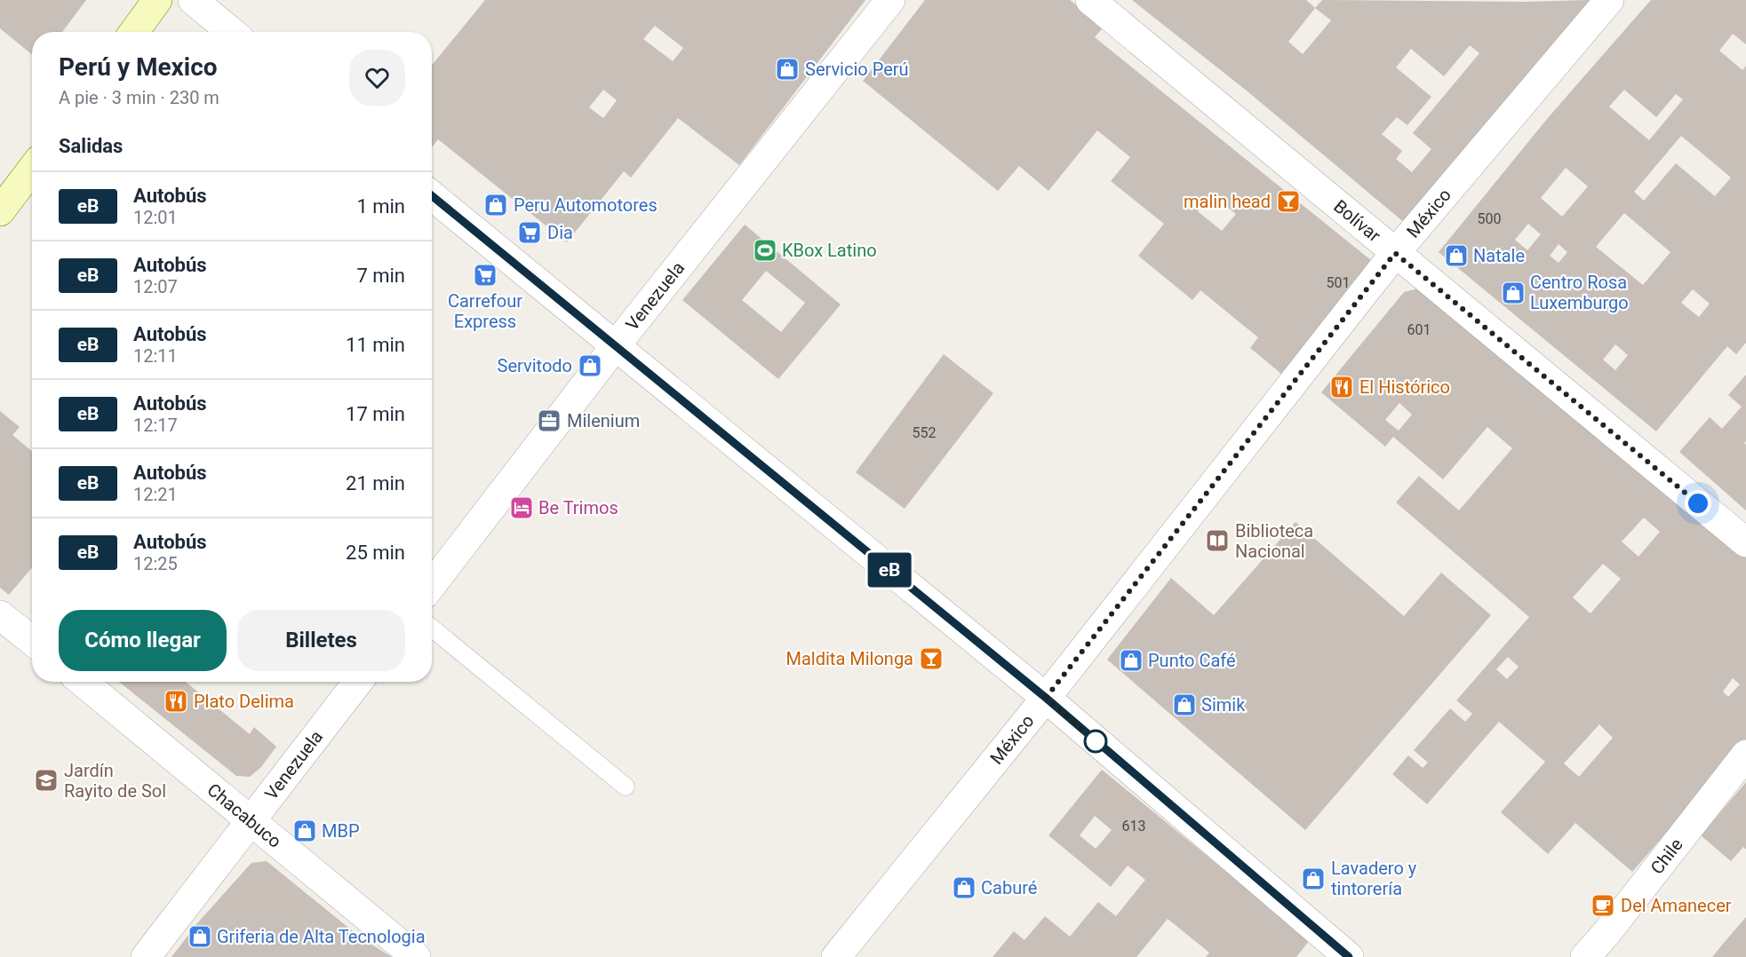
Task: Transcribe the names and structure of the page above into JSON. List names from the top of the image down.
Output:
{
  "streets": {
    "street": [
      "México",
      "Bolívar",
      "Venezuela",
      "Chacabuco",
      "Chile"
    ]
  },
  "crossings": [
    ["México", "Bolívar"],
    ["Venezuela", "Chacabuco"]
  ],
  "places": {
    "shop": [
      "Servicio Perú",
      "Peru Automotores",
      "Natale",
      "Centro Rosa Luxemburgo",
      "Servitodo",
      "Punto Café",
      "Simik",
      "MBP",
      "Lavadero y tintorería",
      "Caburé",
      "Griferia de Alta Tecnologia"
    ],
    "bar": ["malin head", "Maldita Milonga"],
    "supermarket": ["Dia", "Carrefour Express"],
    "sports": ["KBox Latino"],
    "restaurant": ["El Histórico", "Plato Delima"],
    "office": ["Milenium"],
    "hotel": ["Be Trimos"],
    "library": ["Biblioteca Nacional"],
    "school or university": ["Jardín Rayito de Sol"],
    "cafe": ["Del Amanecer"]
  },
  "lines": ["bus line eB"],
  "house_numbers": [
    "500",
    "501",
    "601",
    "552",
    "613"
  ],
  "page": {
    "on_map": "eB",
    "heading": [
      ["Perú y Mexico", "A pie · 3 min · 230 m"],
      "Salidas"
    ],
    "list": [
      {
        "mark": "eB",
        "name": "Autobús",
        "note": "12:01",
        "value": "1 min"
      },
      {
        "mark": "eB",
        "name": "Autobús",
        "note": "12:07",
        "value": "7 min"
      },
      {
        "mark": "eB",
        "name": "Autobús",
        "note": "12:11",
        "value": "11 min"
      },
      {
        "mark": "eB",
        "name": "Autobús",
        "note": "12:17",
        "value": "17 min"
      },
      {
        "mark": "eB",
        "name": "Autobús",
        "note": "12:21",
        "value": "21 min"
      },
      {
        "mark": "eB",
        "name": "Autobús",
        "note": "12:25",
        "value": "25 min"
      }
    ],
    "buttons": ["Cómo llegar", "Billetes"]
  }
}
